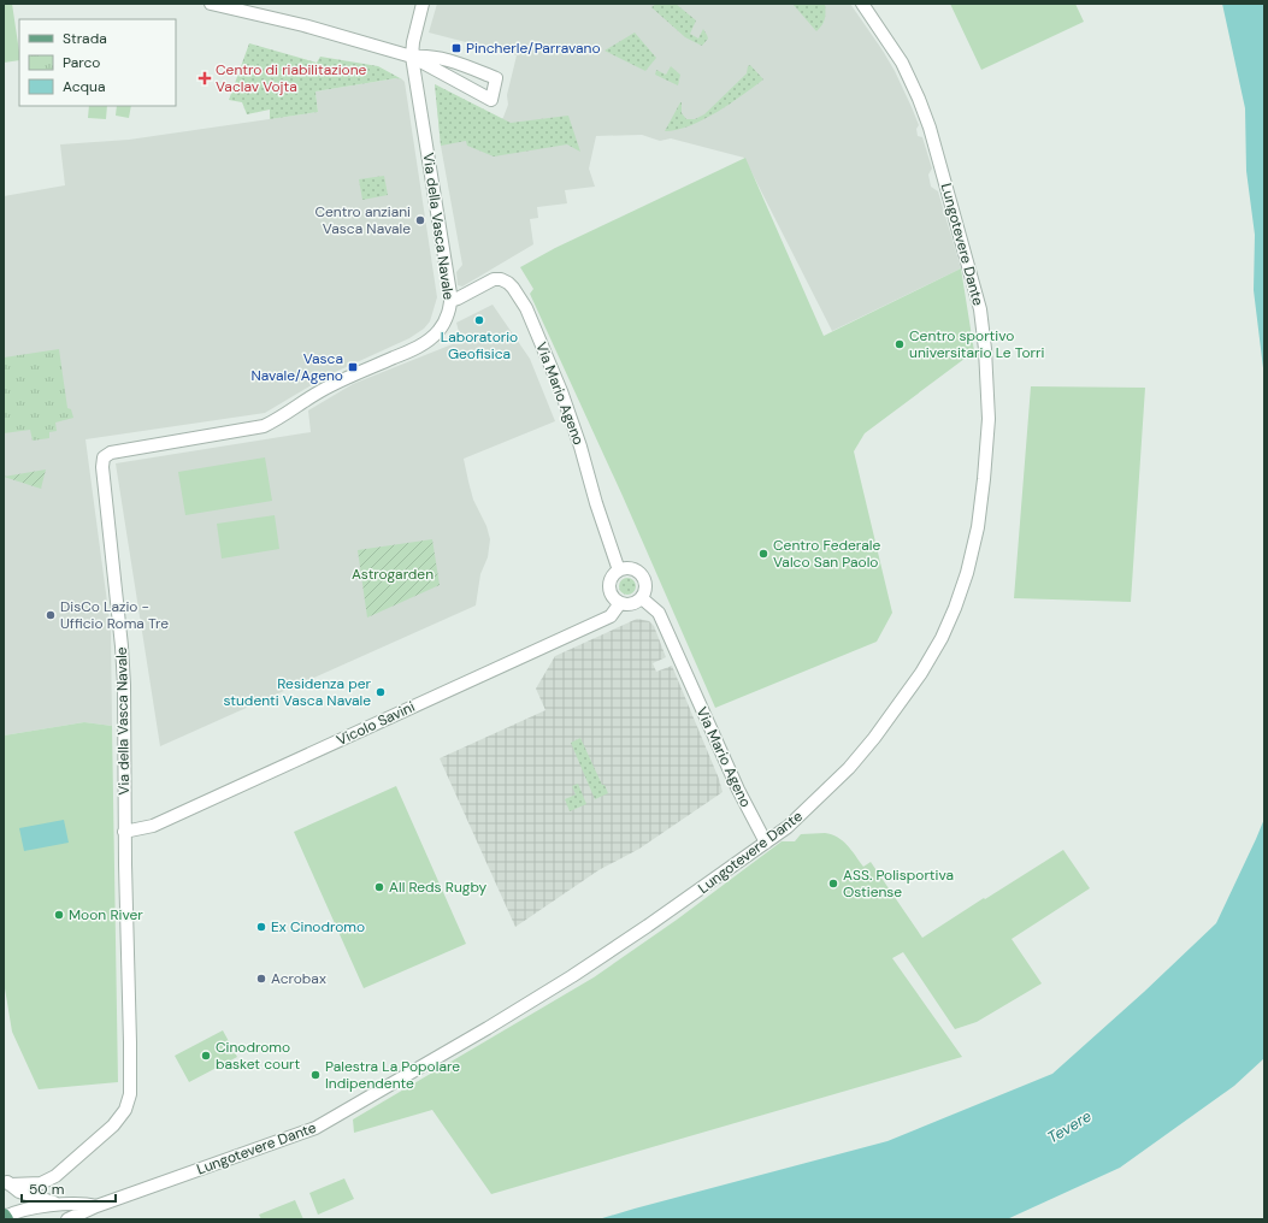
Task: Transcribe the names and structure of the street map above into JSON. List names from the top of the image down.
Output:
{
  "streets": {
    "street": [
      "Via della Vasca Navale",
      "Lungotevere Dante",
      "Via Mario Ageno",
      "Vicolo Savini"
    ]
  },
  "crossings": [
    ["Via della Vasca Navale", "Via Mario Ageno"],
    ["Via della Vasca Navale", "Vicolo Savini"],
    ["Lungotevere Dante", "Via Mario Ageno"],
    ["Via Mario Ageno", "Vicolo Savini"]
  ],
  "water": ["Tevere"],
  "parks": ["Astrogarden"],
  "places": {
    "transit": ["Pincherle/Parravano", "Vasca Navale/Ageno"],
    "health": ["Centro di riabilitazione Vaclav Vojta"],
    "other": [
      "Centro anziani Vasca Navale",
      "Laboratorio Geofisica",
      "Centro sportivo universitario Le Torri",
      "Centro Federale Valco San Paolo",
      "DisCo Lazio - Ufficio Roma Tre",
      "Residenza per studenti Vasca Navale",
      "ASS. Polisportiva Ostiense",
      "All Reds Rugby",
      "Moon River",
      "Ex Cinodromo",
      "Acrobax",
      "Cinodromo basket court",
      "Palestra La Popolare Indipendente"
    ]
  },
  "legend": ["Strada", "Parco", "Acqua"],
  "scale_bar": "50 m"
}
